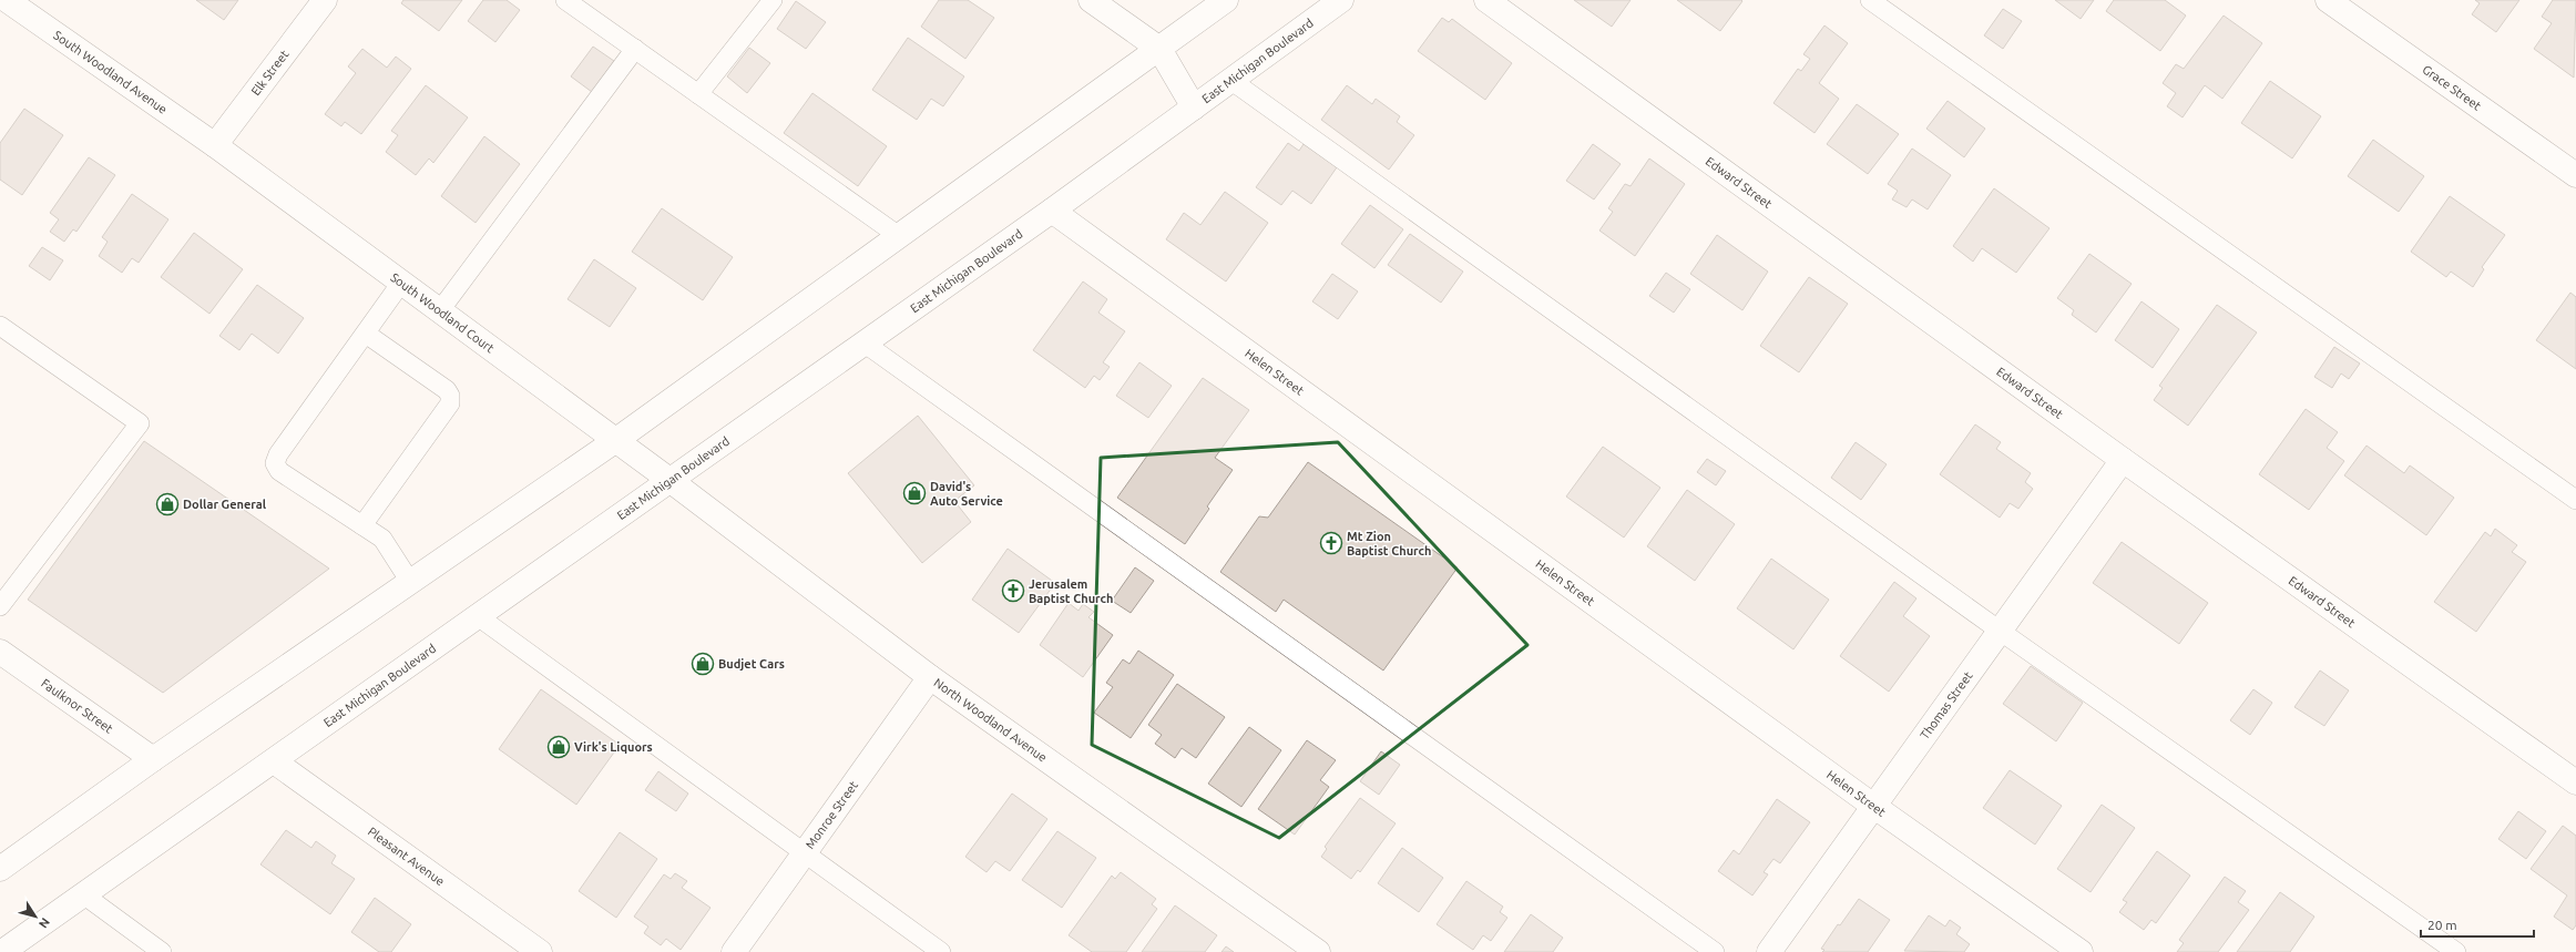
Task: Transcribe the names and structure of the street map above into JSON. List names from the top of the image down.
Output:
{
  "streets": {
    "street": [
      "East Michigan Boulevard",
      "South Woodland Avenue",
      "Elk Street",
      "Grace Street",
      "Edward Street",
      "South Woodland Court",
      "Helen Street",
      "Thomas Street",
      "Faulknor Street",
      "North Woodland Avenue",
      "Monroe Street",
      "Pleasant Avenue"
    ]
  },
  "crossings": [
    ["East Michigan Boulevard", "South Woodland Court"],
    ["East Michigan Boulevard", "Helen Street"],
    ["East Michigan Boulevard", "North Woodland Avenue"],
    ["East Michigan Boulevard", "Pleasant Avenue"],
    ["South Woodland Avenue", "Elk Street"],
    ["South Woodland Avenue", "South Woodland Court"],
    ["Elk Street", "South Woodland Court"],
    ["Edward Street", "Thomas Street"],
    ["South Woodland Court", "North Woodland Avenue"],
    ["Helen Street", "Thomas Street"],
    ["North Woodland Avenue", "Monroe Street"]
  ],
  "places": {
    "shop": [
      "David's Auto Service",
      "Dollar General",
      "Budjet Cars",
      "Virk's Liquors"
    ],
    "church": ["Mt Zion Baptist Church", "Jerusalem Baptist Church"]
  },
  "scale_bar": "20 m",
  "north": "bottom right"
}
